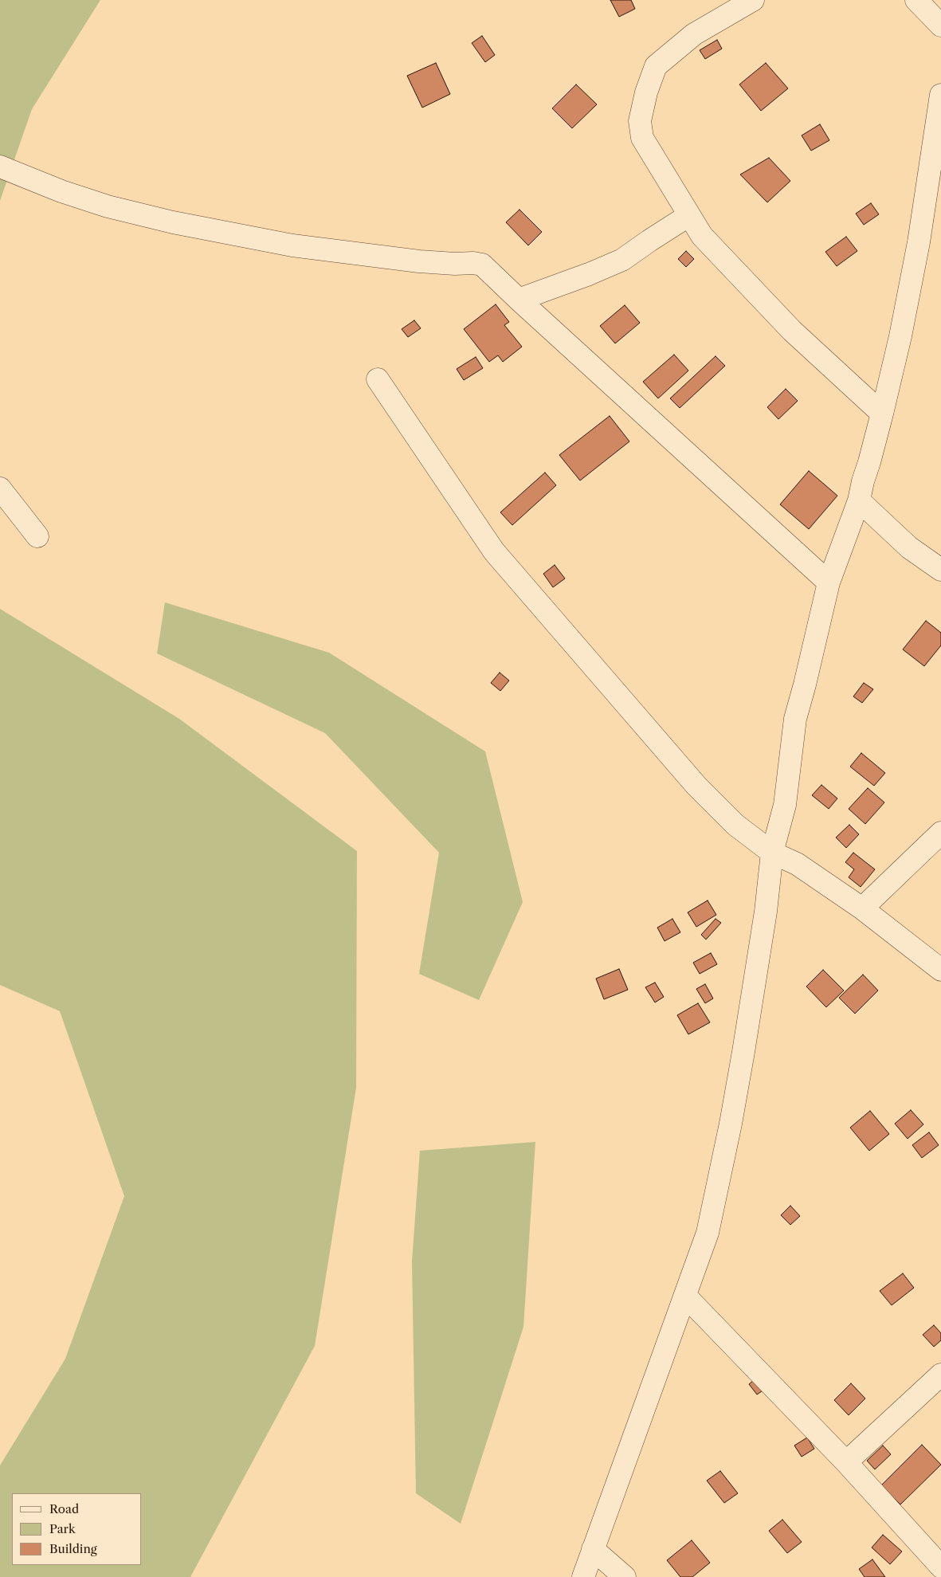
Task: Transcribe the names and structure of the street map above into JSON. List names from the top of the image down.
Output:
{
  "legend": ["Road", "Park", "Building"]
}
